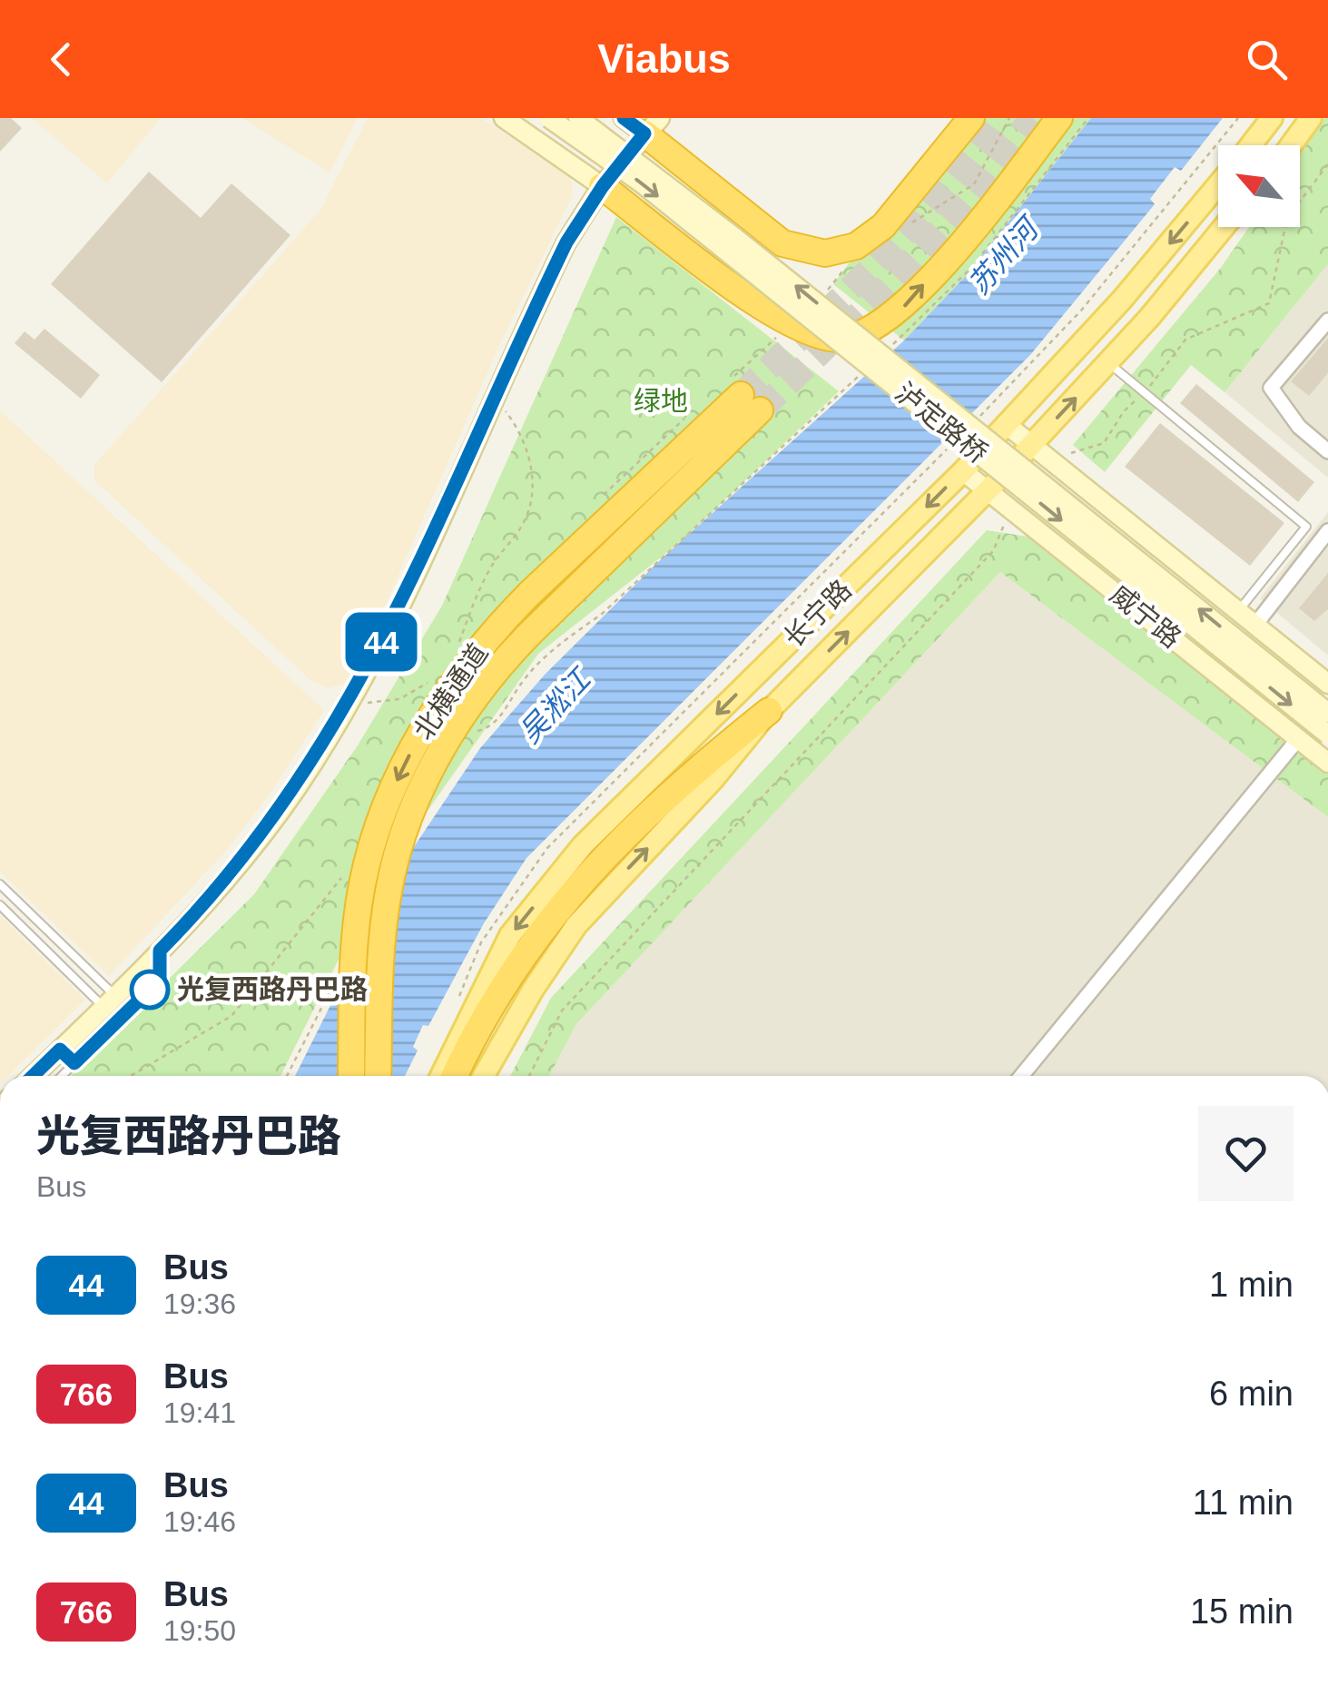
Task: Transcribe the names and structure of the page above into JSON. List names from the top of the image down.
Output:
{
  "streets": {
    "highway": ["北横通道"],
    "main road": ["泸定路桥", "长宁路", "威宁路"]
  },
  "crossings": [
    ["长宁路", "威宁路"]
  ],
  "water": ["苏州河", "吴淞江"],
  "parks": ["绿地"],
  "places": ["光复西路丹巴路"],
  "lines": ["bus line 44"],
  "north": "top left",
  "page": {
    "header": "Viabus",
    "on_map": "44",
    "heading": ["光复西路丹巴路", "Bus"],
    "list": [
      {
        "mark": "44",
        "name": "Bus",
        "note": "19:36",
        "value": "1 min"
      },
      {
        "mark": "766",
        "name": "Bus",
        "note": "19:41",
        "value": "6 min"
      },
      {
        "mark": "44",
        "name": "Bus",
        "note": "19:46",
        "value": "11 min"
      },
      {
        "mark": "766",
        "name": "Bus",
        "note": "19:50",
        "value": "15 min"
      }
    ]
  }
}
